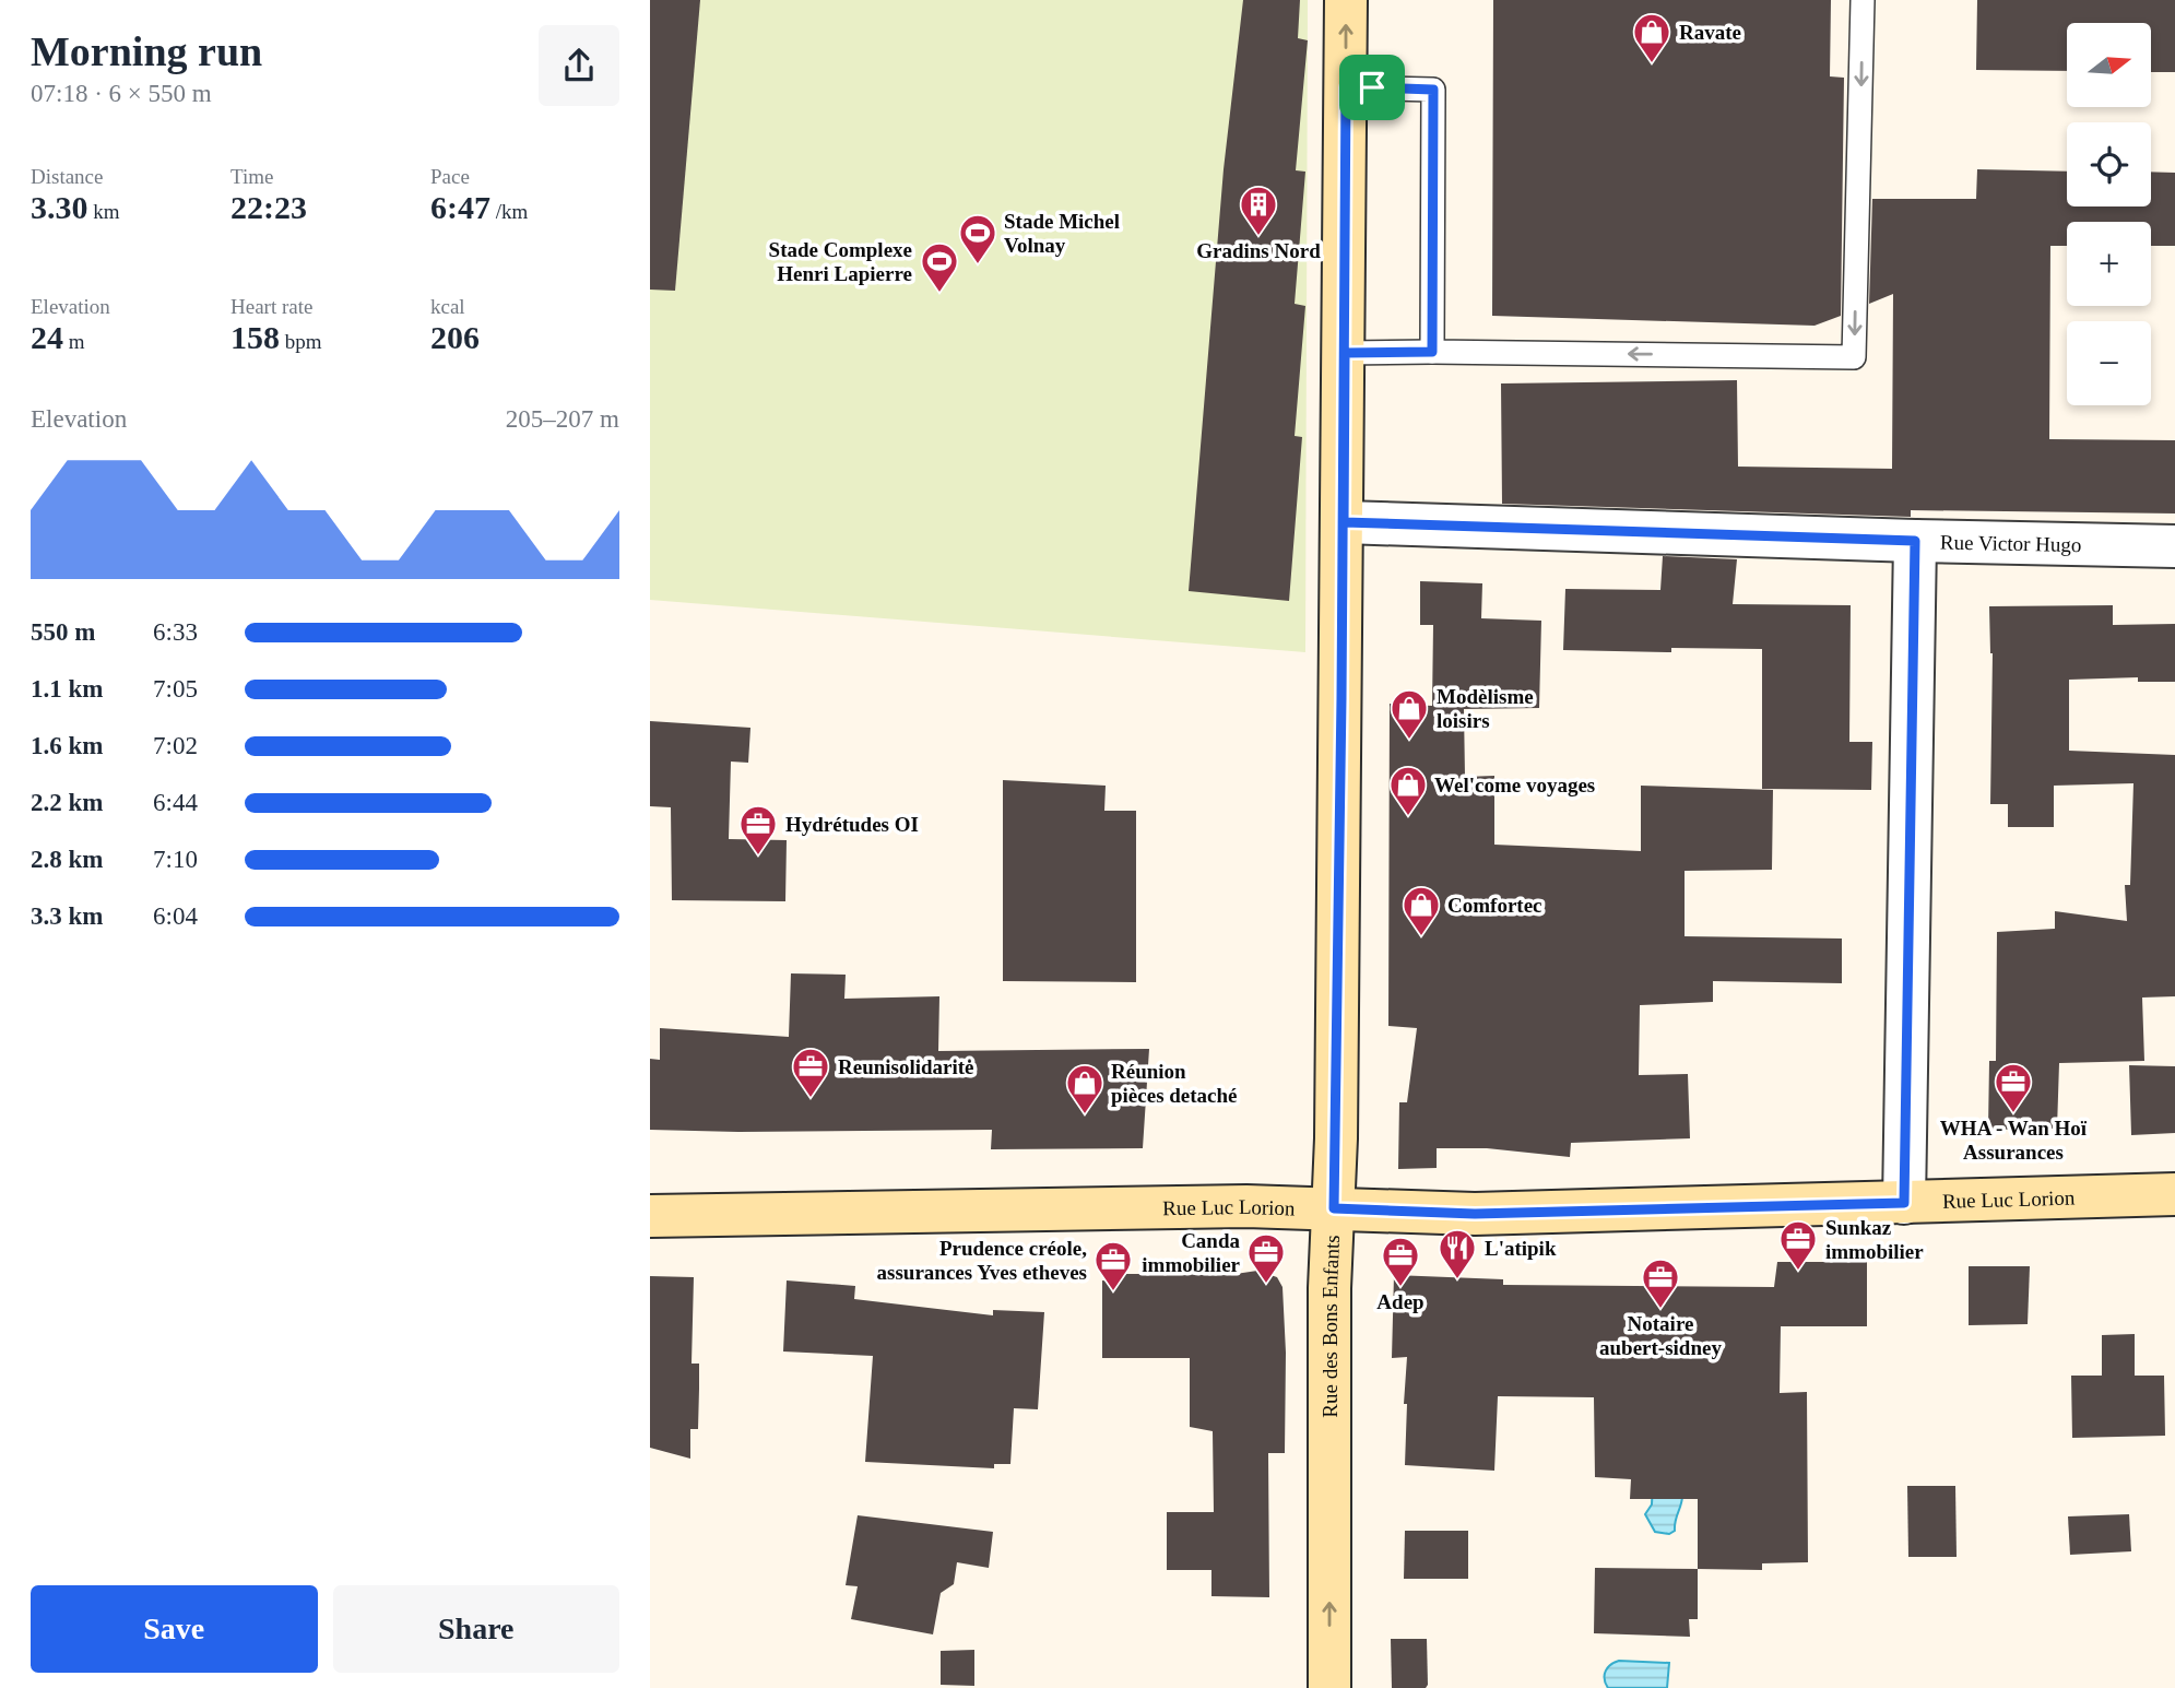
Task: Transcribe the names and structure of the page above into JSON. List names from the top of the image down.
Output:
{
  "streets": {
    "street": ["Rue Victor Hugo", "Rue Luc Lorion", "Rue des Bons Enfants"]
  },
  "crossings": [
    ["Rue Victor Hugo", "Rue des Bons Enfants"],
    ["Rue Luc Lorion", "Rue des Bons Enfants"]
  ],
  "places": {
    "shop": [
      "Ravate",
      "Modèlisme loisirs",
      "Wel'come voyages",
      "Comfortec",
      "Réunion pièces detaché"
    ],
    "building": ["Gradins Nord"],
    "sports": ["Stade Michel Volnay", "Stade Complexe Henri Lapierre"],
    "office": [
      "Hydrétudes OI",
      "Reunisolidaritė",
      "WHA - Wan Hoï Assurances",
      "Sunkaz immobilier",
      "Canda immobilier",
      "Adep",
      "Prudence créole, assurances Yves etheves",
      "Notaire aubert-sidney"
    ],
    "restaurant": ["L'atipik"]
  },
  "north": "right",
  "page": {
    "heading": ["Morning run", "07:18 · 6 × 550 m"],
    "map_buttons": ["+", "−"],
    "stats": [
      ["Distance", "3.30 km"],
      ["Time", "22:23"],
      ["Pace", "6:47 /km"],
      ["Elevation", "24 m"],
      ["Heart rate", "158 bpm"],
      ["kcal", "206"]
    ],
    "chart": ["Elevation", "205–207 m"],
    "list": [
      {
        "name": "550 m",
        "note": "6:33"
      },
      {
        "name": "1.1 km",
        "note": "7:05"
      },
      {
        "name": "1.6 km",
        "note": "7:02"
      },
      {
        "name": "2.2 km",
        "note": "6:44"
      },
      {
        "name": "2.8 km",
        "note": "7:10"
      },
      {
        "name": "3.3 km",
        "note": "6:04"
      }
    ],
    "buttons": ["Save", "Share"]
  }
}
